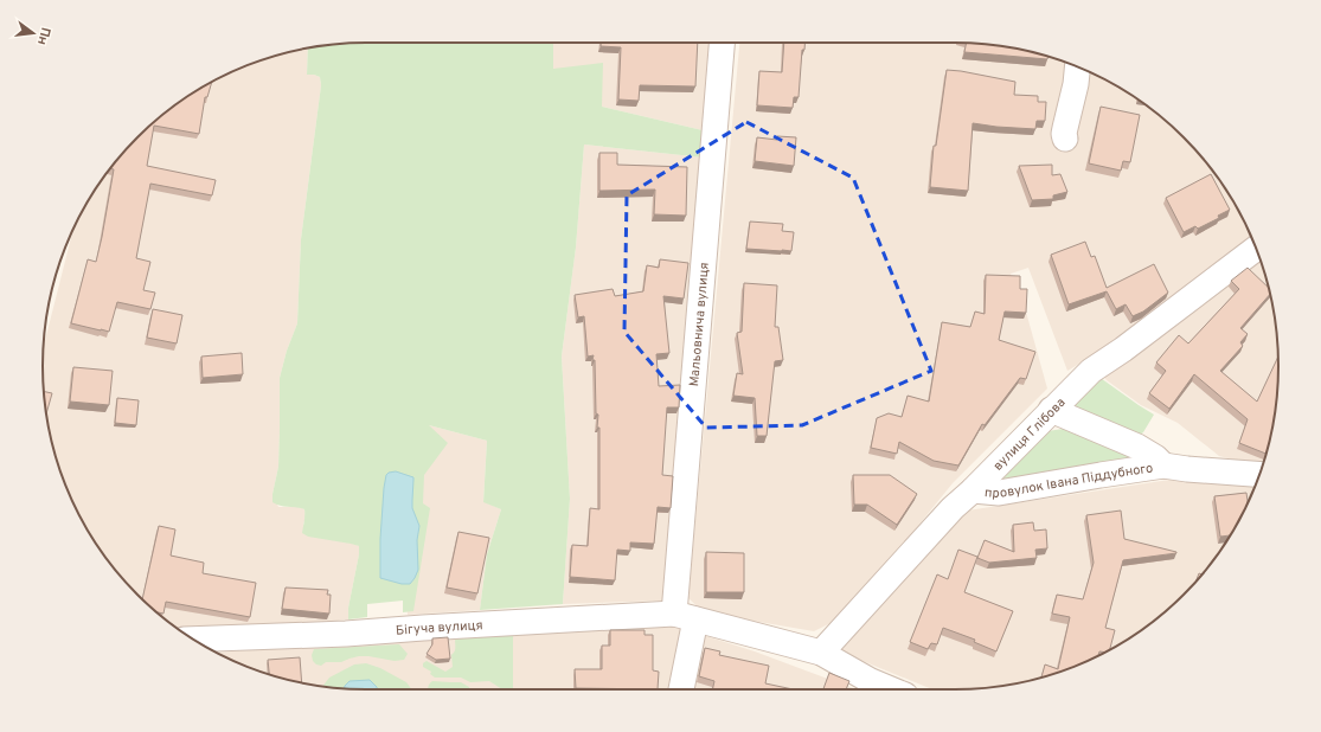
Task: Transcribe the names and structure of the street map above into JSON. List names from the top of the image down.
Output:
{
  "streets": {
    "street": [
      "Мальовнича вулиця",
      "вулиця Глібова",
      "провулок Івана Піддубного",
      "Бігуча вулиця"
    ]
  },
  "crossings": [
    ["Мальовнича вулиця", "Бігуча вулиця"],
    ["вулиця Глібова", "провулок Івана Піддубного"],
    ["вулиця Глібова", "Бігуча вулиця"]
  ],
  "north": "right"
}
